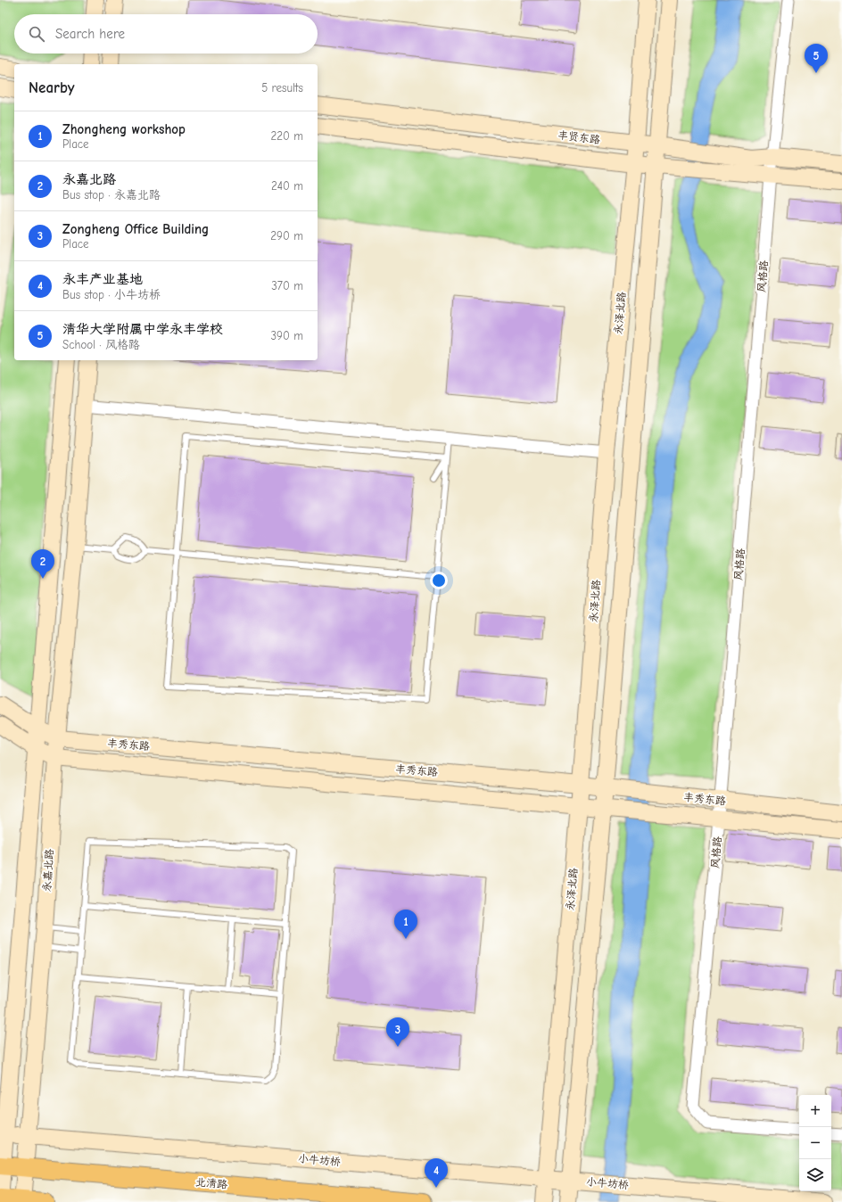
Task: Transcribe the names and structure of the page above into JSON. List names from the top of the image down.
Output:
{
  "streets": {
    "main road": ["北清路"],
    "street": [
      "丰贤东路",
      "风格路",
      "永泽北路",
      "丰秀东路",
      "永嘉北路",
      "小牛坊桥"
    ]
  },
  "crossings": [
    ["丰贤东路", "风格路"],
    ["丰贤东路", "永泽北路"],
    ["风格路", "丰秀东路"],
    ["永泽北路", "丰秀东路"],
    ["永泽北路", "小牛坊桥"],
    ["丰秀东路", "永嘉北路"],
    ["永嘉北路", "小牛坊桥"],
    ["永嘉北路", "北清路"]
  ],
  "page": {
    "search": "Search here",
    "pins": [
      "5",
      "2",
      "1",
      "3",
      "4"
    ],
    "heading": ["Nearby", "5 results"],
    "list": [
      {
        "mark": "1",
        "name": "Zhongheng workshop",
        "note": "Place",
        "value": "220 m"
      },
      {
        "mark": "2",
        "name": "永嘉北路",
        "note": "Bus stop · 永嘉北路",
        "value": "240 m"
      },
      {
        "mark": "3",
        "name": "Zongheng Office Building",
        "note": "Place",
        "value": "290 m"
      },
      {
        "mark": "4",
        "name": "永丰产业基地",
        "note": "Bus stop · 小牛坊桥",
        "value": "370 m"
      },
      {
        "mark": "5",
        "name": "清华大学附属中学永丰学校",
        "note": "School · 风格路",
        "value": "390 m"
      }
    ],
    "map_buttons": ["+", "−"]
  }
}
